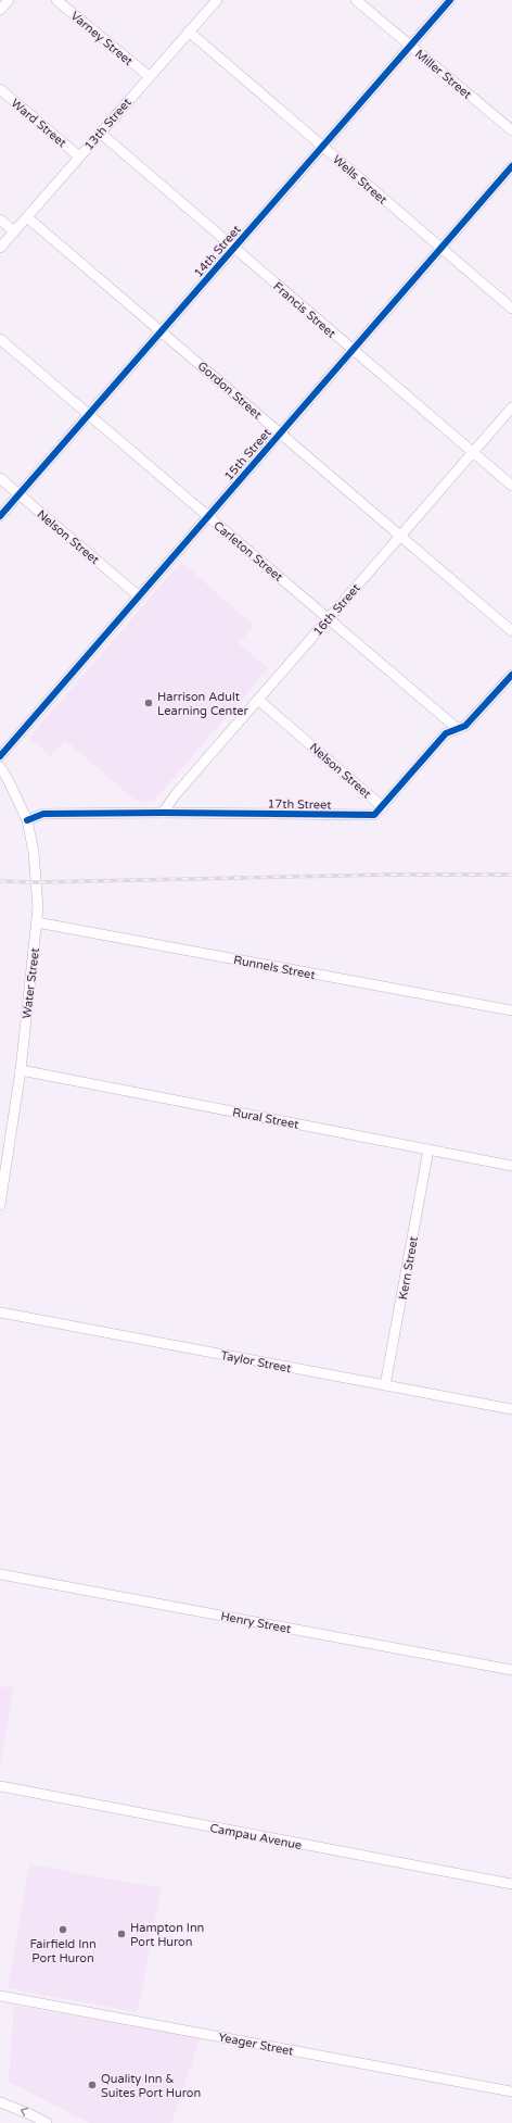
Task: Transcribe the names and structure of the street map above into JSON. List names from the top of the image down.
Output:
{
  "streets": {
    "street": [
      "Varney Street",
      "Miller Street",
      "Ward Street",
      "13th Street",
      "Wells Street",
      "14th Street",
      "Francis Street",
      "Gordon Street",
      "15th Street",
      "Nelson Street",
      "Carleton Street",
      "16th Street",
      "17th Street",
      "Runnels Street",
      "Water Street",
      "Rural Street",
      "Kern Street",
      "Taylor Street",
      "Henry Street",
      "Campau Avenue",
      "Yeager Street"
    ]
  },
  "crossings": [
    ["Varney Street", "13th Street"],
    ["Miller Street", "14th Street"],
    ["Ward Street", "13th Street"],
    ["13th Street", "Wells Street"],
    ["13th Street", "Francis Street"],
    ["13th Street", "Gordon Street"],
    ["Wells Street", "14th Street"],
    ["Wells Street", "15th Street"],
    ["14th Street", "Francis Street"],
    ["14th Street", "Gordon Street"],
    ["14th Street", "Nelson Street"],
    ["14th Street", "Carleton Street"],
    ["Francis Street", "15th Street"],
    ["Francis Street", "16th Street"],
    ["Gordon Street", "15th Street"],
    ["Gordon Street", "16th Street"],
    ["15th Street", "Nelson Street"],
    ["15th Street", "Carleton Street"],
    ["Nelson Street", "16th Street"],
    ["Nelson Street", "17th Street"],
    ["Carleton Street", "16th Street"],
    ["Carleton Street", "17th Street"],
    ["16th Street", "17th Street"],
    ["17th Street", "Water Street"],
    ["Runnels Street", "Water Street"],
    ["Water Street", "Rural Street"],
    ["Rural Street", "Kern Street"],
    ["Kern Street", "Taylor Street"]
  ],
  "places": [
    "Harrison Adult Learning Center",
    "Fairfield Inn Port Huron",
    "Hampton Inn Port Huron",
    "Quality Inn & Suites Port Huron"
  ]
}
